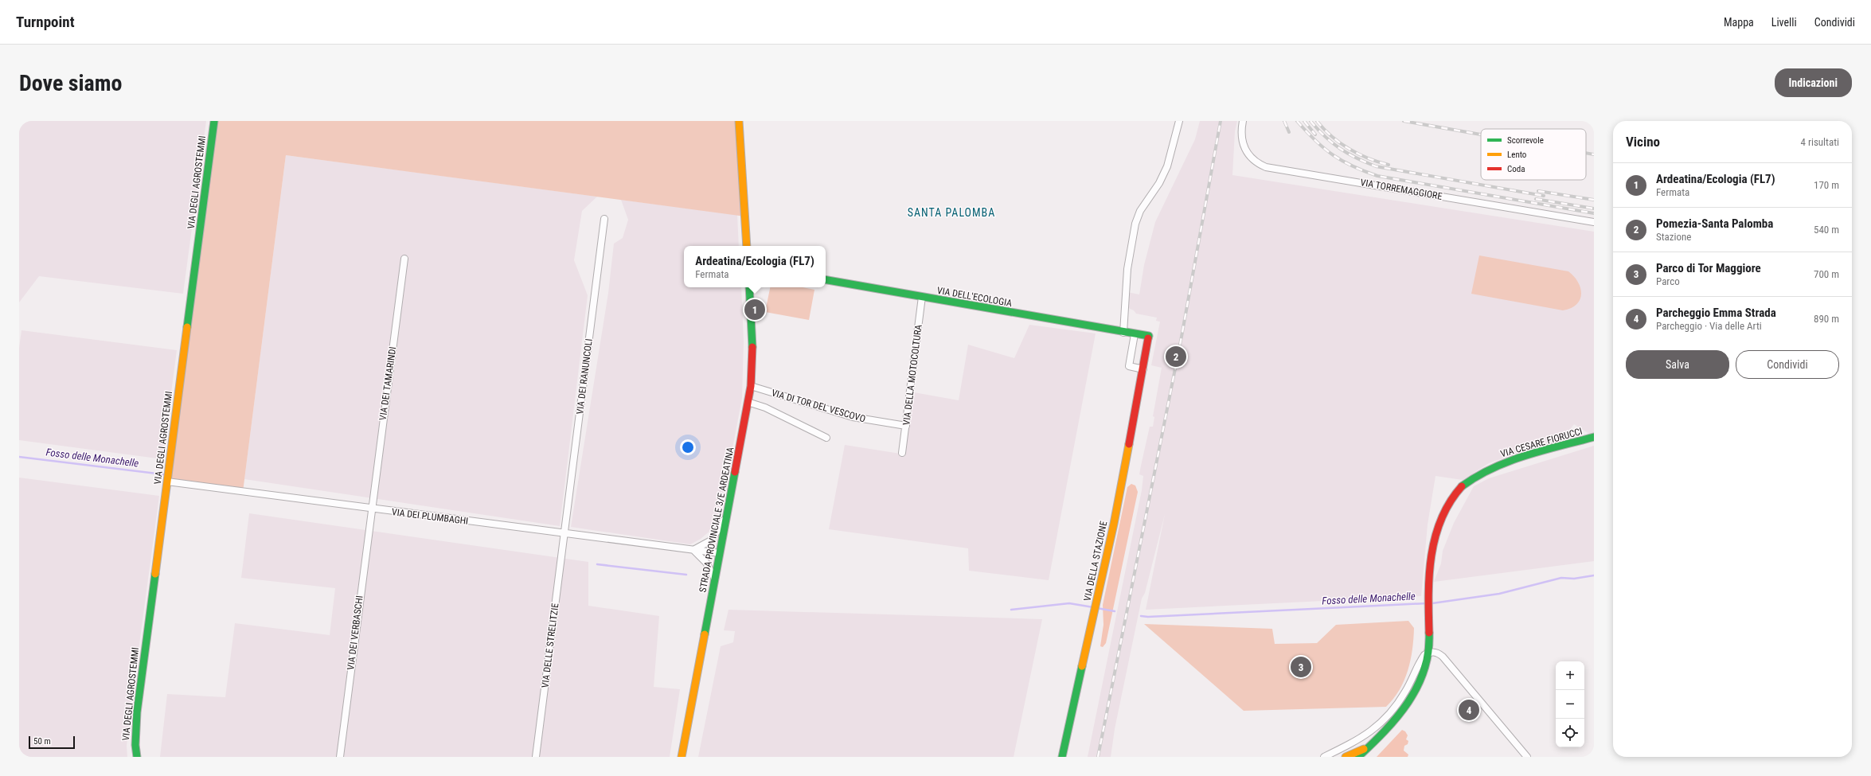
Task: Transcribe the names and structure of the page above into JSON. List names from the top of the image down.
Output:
{
  "streets": {
    "street": [
      "VIA DEGLI AGROSTEMMI",
      "VIA TORREMAGGIORE",
      "VIA DELL'ECOLOGIA",
      "VIA DELLA MOTOCOLTURA",
      "VIA DEI RANUNCOLI",
      "VIA DEI TAMARINDI",
      "VIA DI TOR DEL VESCOVO",
      "VIA CESARE FIORUCCI",
      "VIA DEI PLUMBAGHI",
      "STRADA PROVINCIALE 3/E ARDEATINA",
      "VIA DELLA STAZIONE",
      "VIA DEI VERBASCHI",
      "VIA DELLE STRELITZIE"
    ]
  },
  "crossings": [
    ["VIA DEGLI AGROSTEMMI", "VIA DEI PLUMBAGHI"],
    ["VIA DELL'ECOLOGIA", "VIA DELLA MOTOCOLTURA"],
    ["VIA DELLA MOTOCOLTURA", "VIA DI TOR DEL VESCOVO"],
    ["VIA DEI RANUNCOLI", "VIA DEI PLUMBAGHI"],
    ["VIA DEI RANUNCOLI", "VIA DELLE STRELITZIE"],
    ["VIA DEI TAMARINDI", "VIA DEI PLUMBAGHI"],
    ["VIA DEI TAMARINDI", "VIA DEI VERBASCHI"],
    ["VIA DI TOR DEL VESCOVO", "STRADA PROVINCIALE 3/E ARDEATINA"],
    ["VIA DEI PLUMBAGHI", "STRADA PROVINCIALE 3/E ARDEATINA"],
    ["VIA DEI PLUMBAGHI", "VIA DEI VERBASCHI"],
    ["VIA DEI PLUMBAGHI", "VIA DELLE STRELITZIE"]
  ],
  "districts": ["SANTA PALOMBA"],
  "water": ["Fosso delle Monachelle"],
  "legend": ["Scorrevole", "Lento", "Coda"],
  "scale_bar": "50 m",
  "page": {
    "header": "Turnpoint",
    "nav": ["Mappa", "Livelli", "Condividi"],
    "buttons": [
      "Indicazioni",
      ["Salva", "Condividi"]
    ],
    "title": "Dove siamo",
    "heading": ["Vicino", "4 risultati"],
    "list": [
      {
        "mark": "1",
        "name": "Ardeatina/Ecologia (FL7)",
        "note": "Fermata",
        "value": "170 m"
      },
      {
        "mark": "2",
        "name": "Pomezia-Santa Palomba",
        "note": "Stazione",
        "value": "540 m"
      },
      {
        "mark": "3",
        "name": "Parco di Tor Maggiore",
        "note": "Parco",
        "value": "700 m"
      },
      {
        "mark": "4",
        "name": "Parcheggio Emma Strada",
        "note": "Parcheggio · Via delle Arti",
        "value": "890 m"
      }
    ],
    "popup": ["Ardeatina/Ecologia (FL7)", "Fermata"],
    "pins": [
      "1",
      "2",
      "3",
      "4"
    ],
    "map_buttons": ["+", "−"],
    "scale": "50 m"
  }
}
